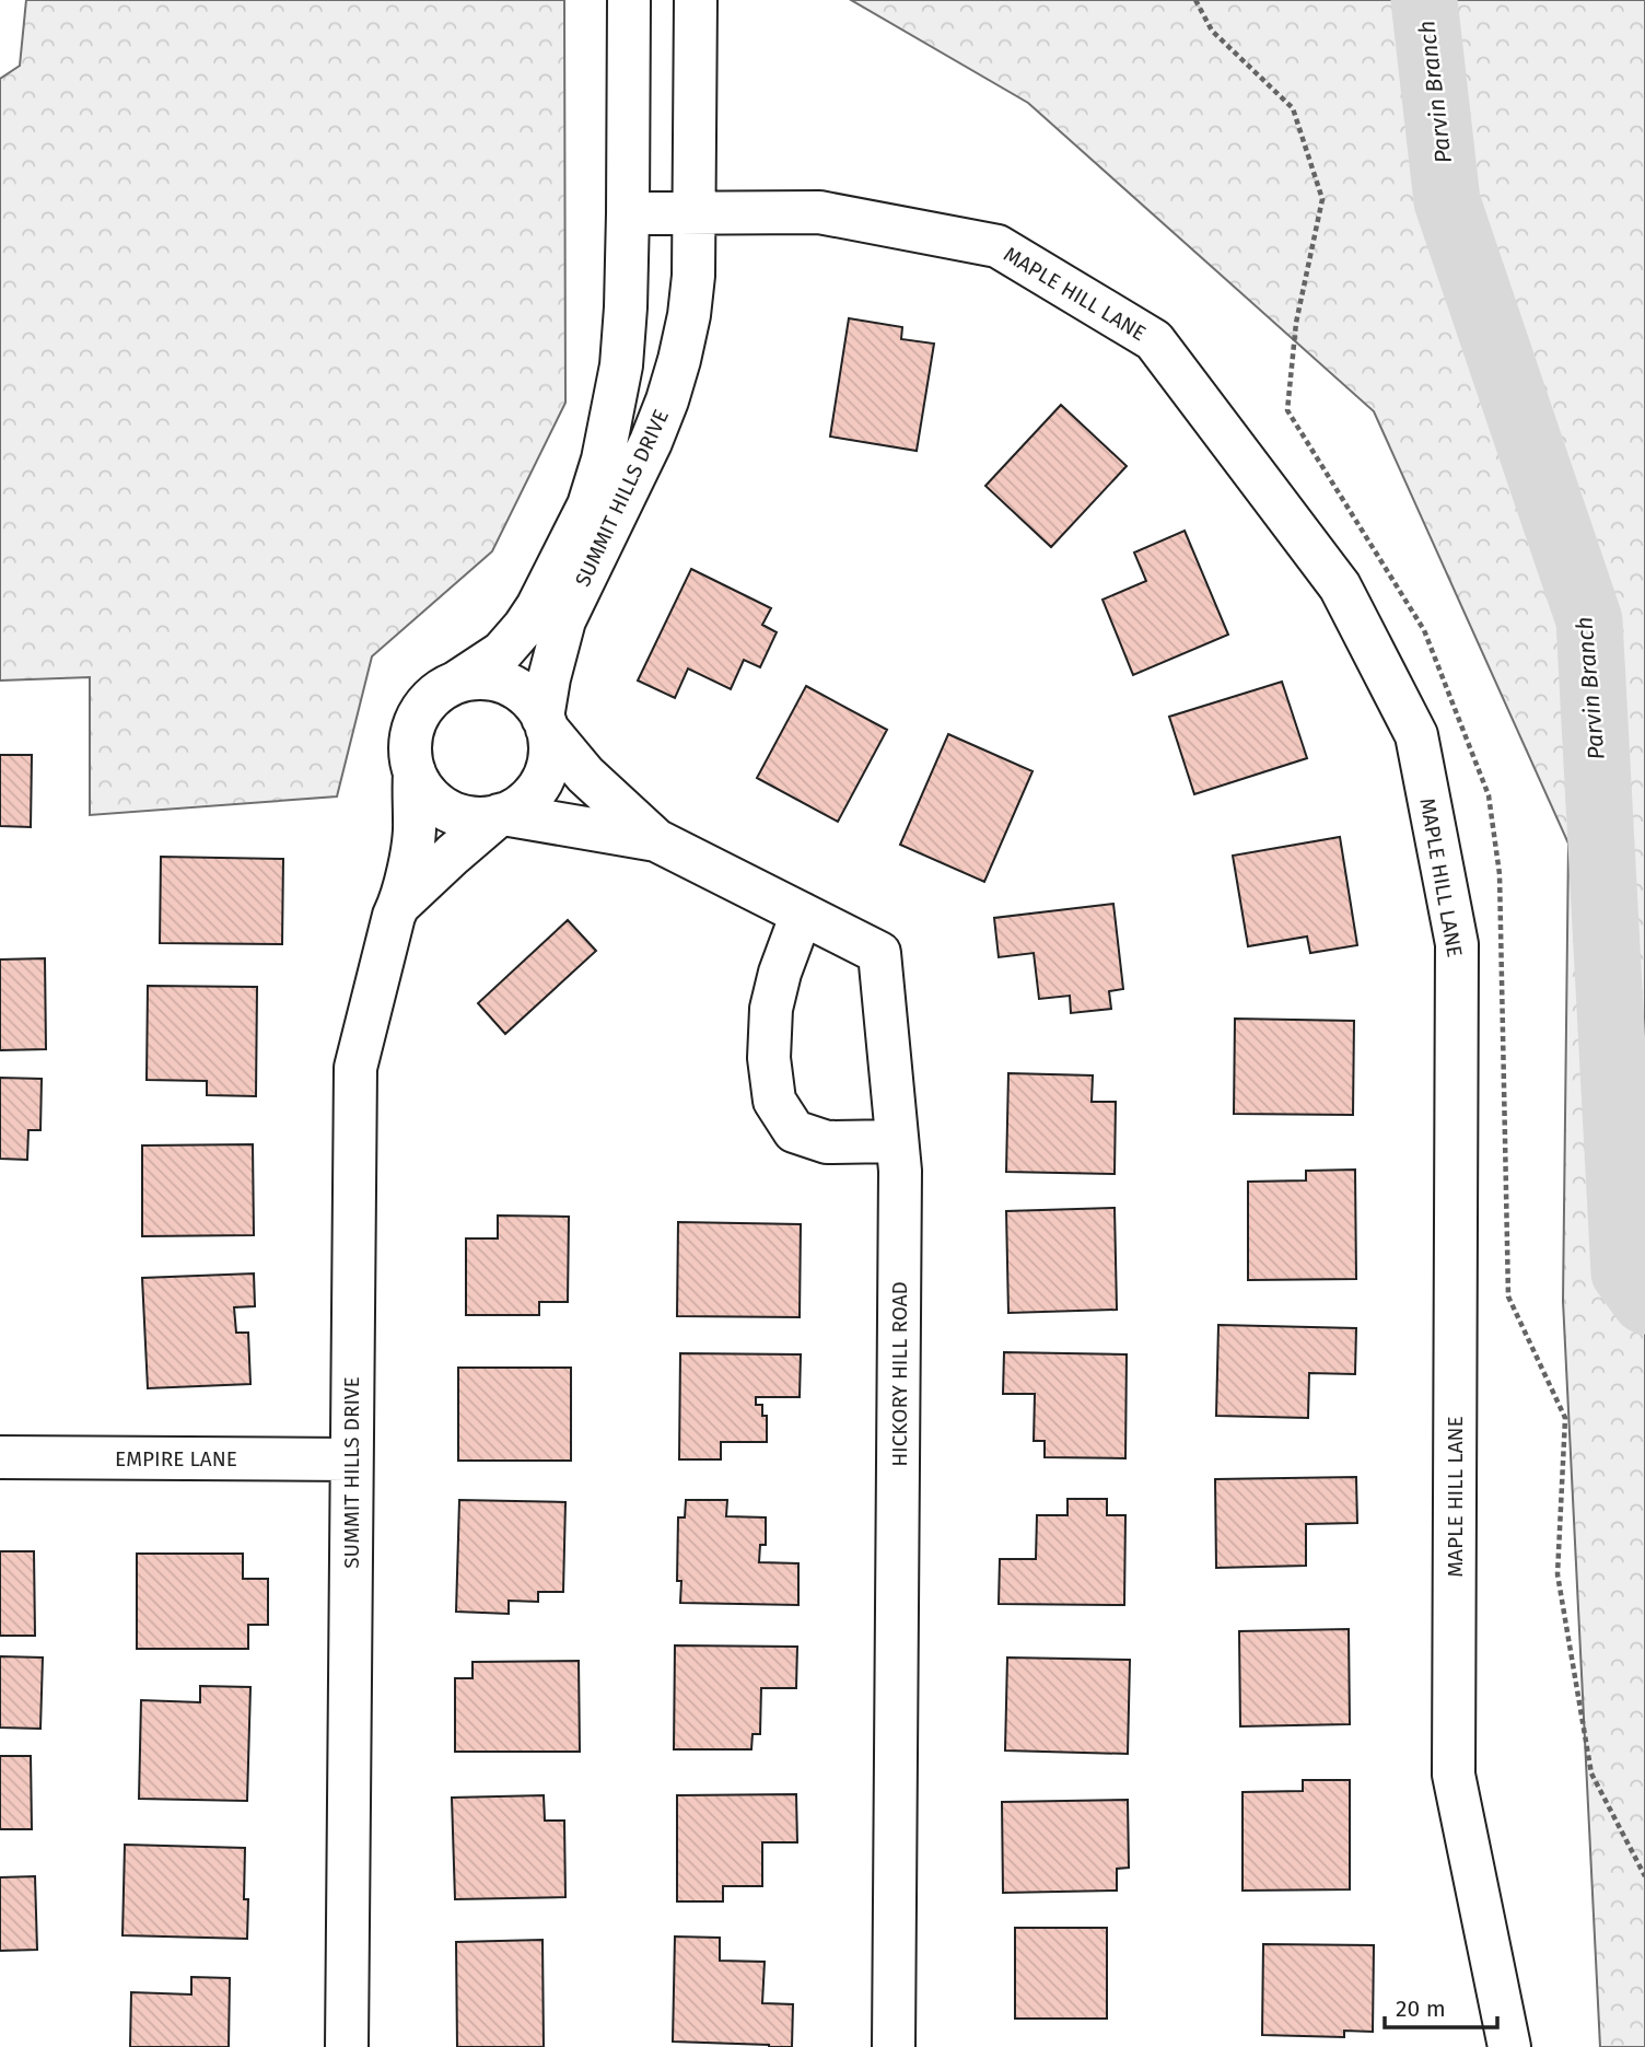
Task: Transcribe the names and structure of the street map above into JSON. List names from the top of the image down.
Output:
{
  "streets": {
    "street": [
      "MAPLE HILL LANE",
      "SUMMIT HILLS DRIVE",
      "HICKORY HILL ROAD",
      "EMPIRE LANE"
    ]
  },
  "crossings": [
    ["MAPLE HILL LANE", "SUMMIT HILLS DRIVE"],
    ["SUMMIT HILLS DRIVE", "HICKORY HILL ROAD"],
    ["SUMMIT HILLS DRIVE", "EMPIRE LANE"]
  ],
  "water": ["Parvin Branch"],
  "scale_bar": "20 m"
}
